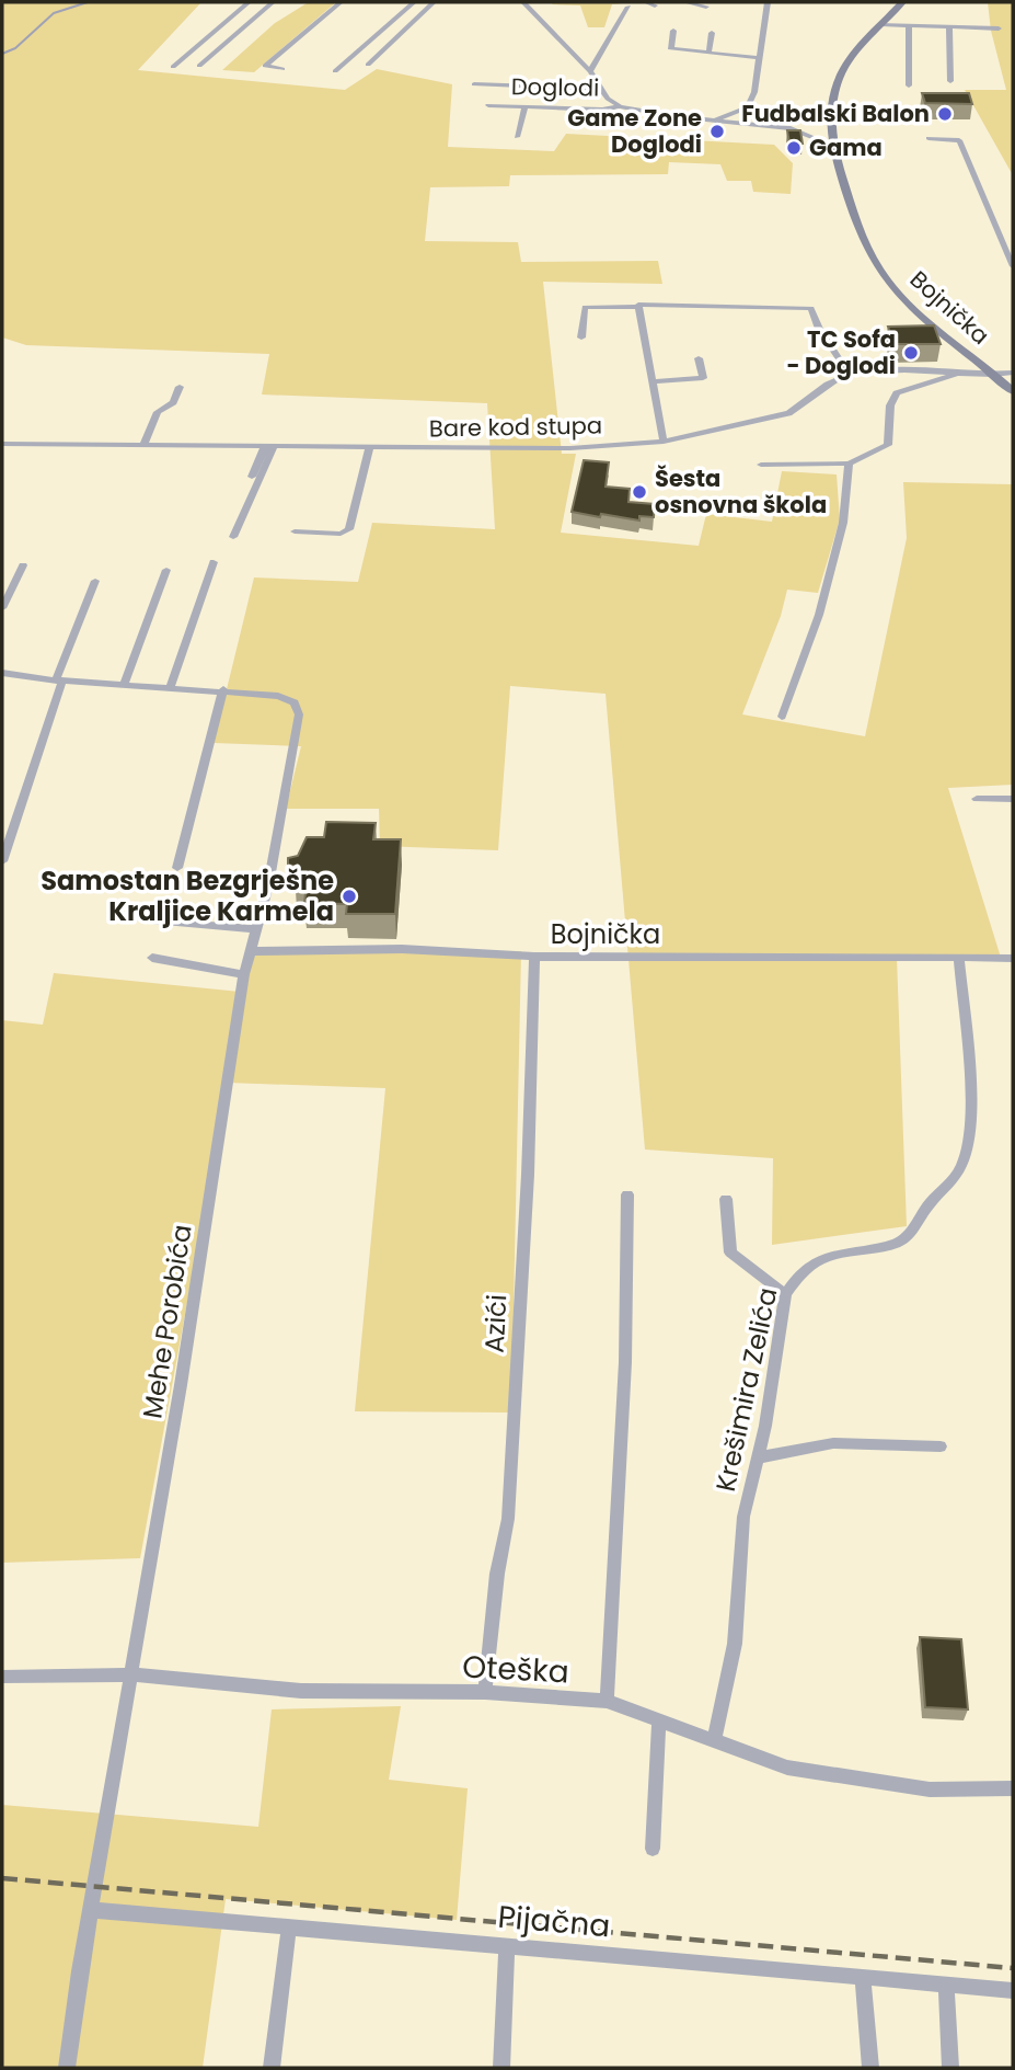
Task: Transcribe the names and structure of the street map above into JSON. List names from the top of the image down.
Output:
{
  "streets": {
    "main road": ["Bojnička"],
    "street": [
      "Doglodi",
      "Bare kod stupa",
      "Mehe Porobića",
      "Azići",
      "Krešimira Zelića",
      "Oteška",
      "Pijačna"
    ]
  },
  "crossings": [
    ["Doglodi", "Bojnička"],
    ["Bojnička", "Bare kod stupa"],
    ["Bojnička", "Mehe Porobića"],
    ["Bojnička", "Azići"],
    ["Bojnička", "Krešimira Zelića"],
    ["Mehe Porobića", "Oteška"],
    ["Azići", "Oteška"],
    ["Krešimira Zelića", "Oteška"]
  ],
  "places": [
    "Fudbalski Balon",
    "Game Zone Doglodi",
    "Gama",
    "TC Sofa - Doglodi",
    "Šesta osnovna škola",
    "Samostan Bezgrješne Kraljice Karmela"
  ]
}
